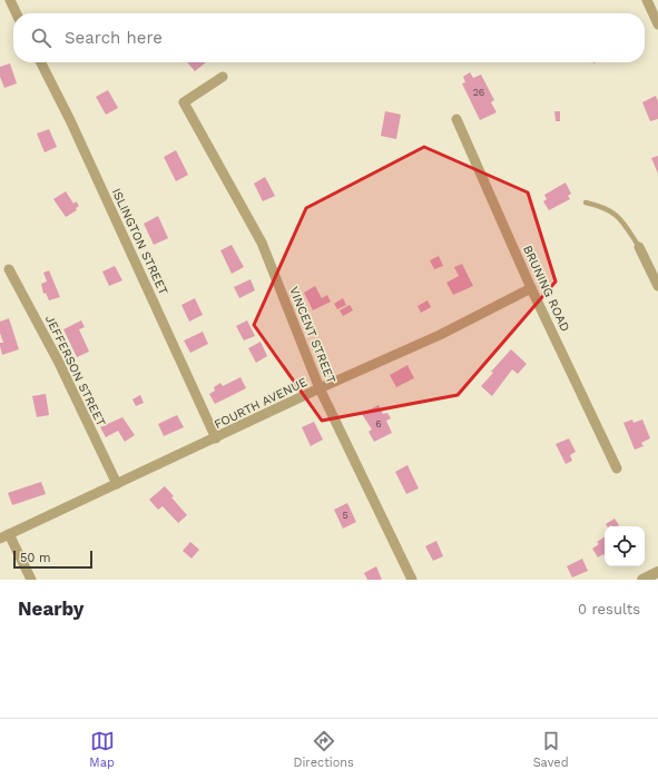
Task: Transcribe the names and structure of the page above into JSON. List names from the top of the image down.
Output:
{
  "streets": {
    "street": [
      "ISLINGTON STREET",
      "BRUNING ROAD",
      "VINCENT STREET",
      "JEFFERSON STREET",
      "FOURTH AVENUE"
    ]
  },
  "crossings": [
    ["ISLINGTON STREET", "FOURTH AVENUE"],
    ["BRUNING ROAD", "FOURTH AVENUE"],
    ["VINCENT STREET", "FOURTH AVENUE"],
    ["JEFFERSON STREET", "FOURTH AVENUE"]
  ],
  "house_numbers": ["26", "6", "5"],
  "scale_bar": "50 m",
  "page": {
    "search": "Search here",
    "scale": "50 m",
    "heading": ["Nearby", "0 results"],
    "nav": ["Map", "Directions", "Saved"]
  }
}
